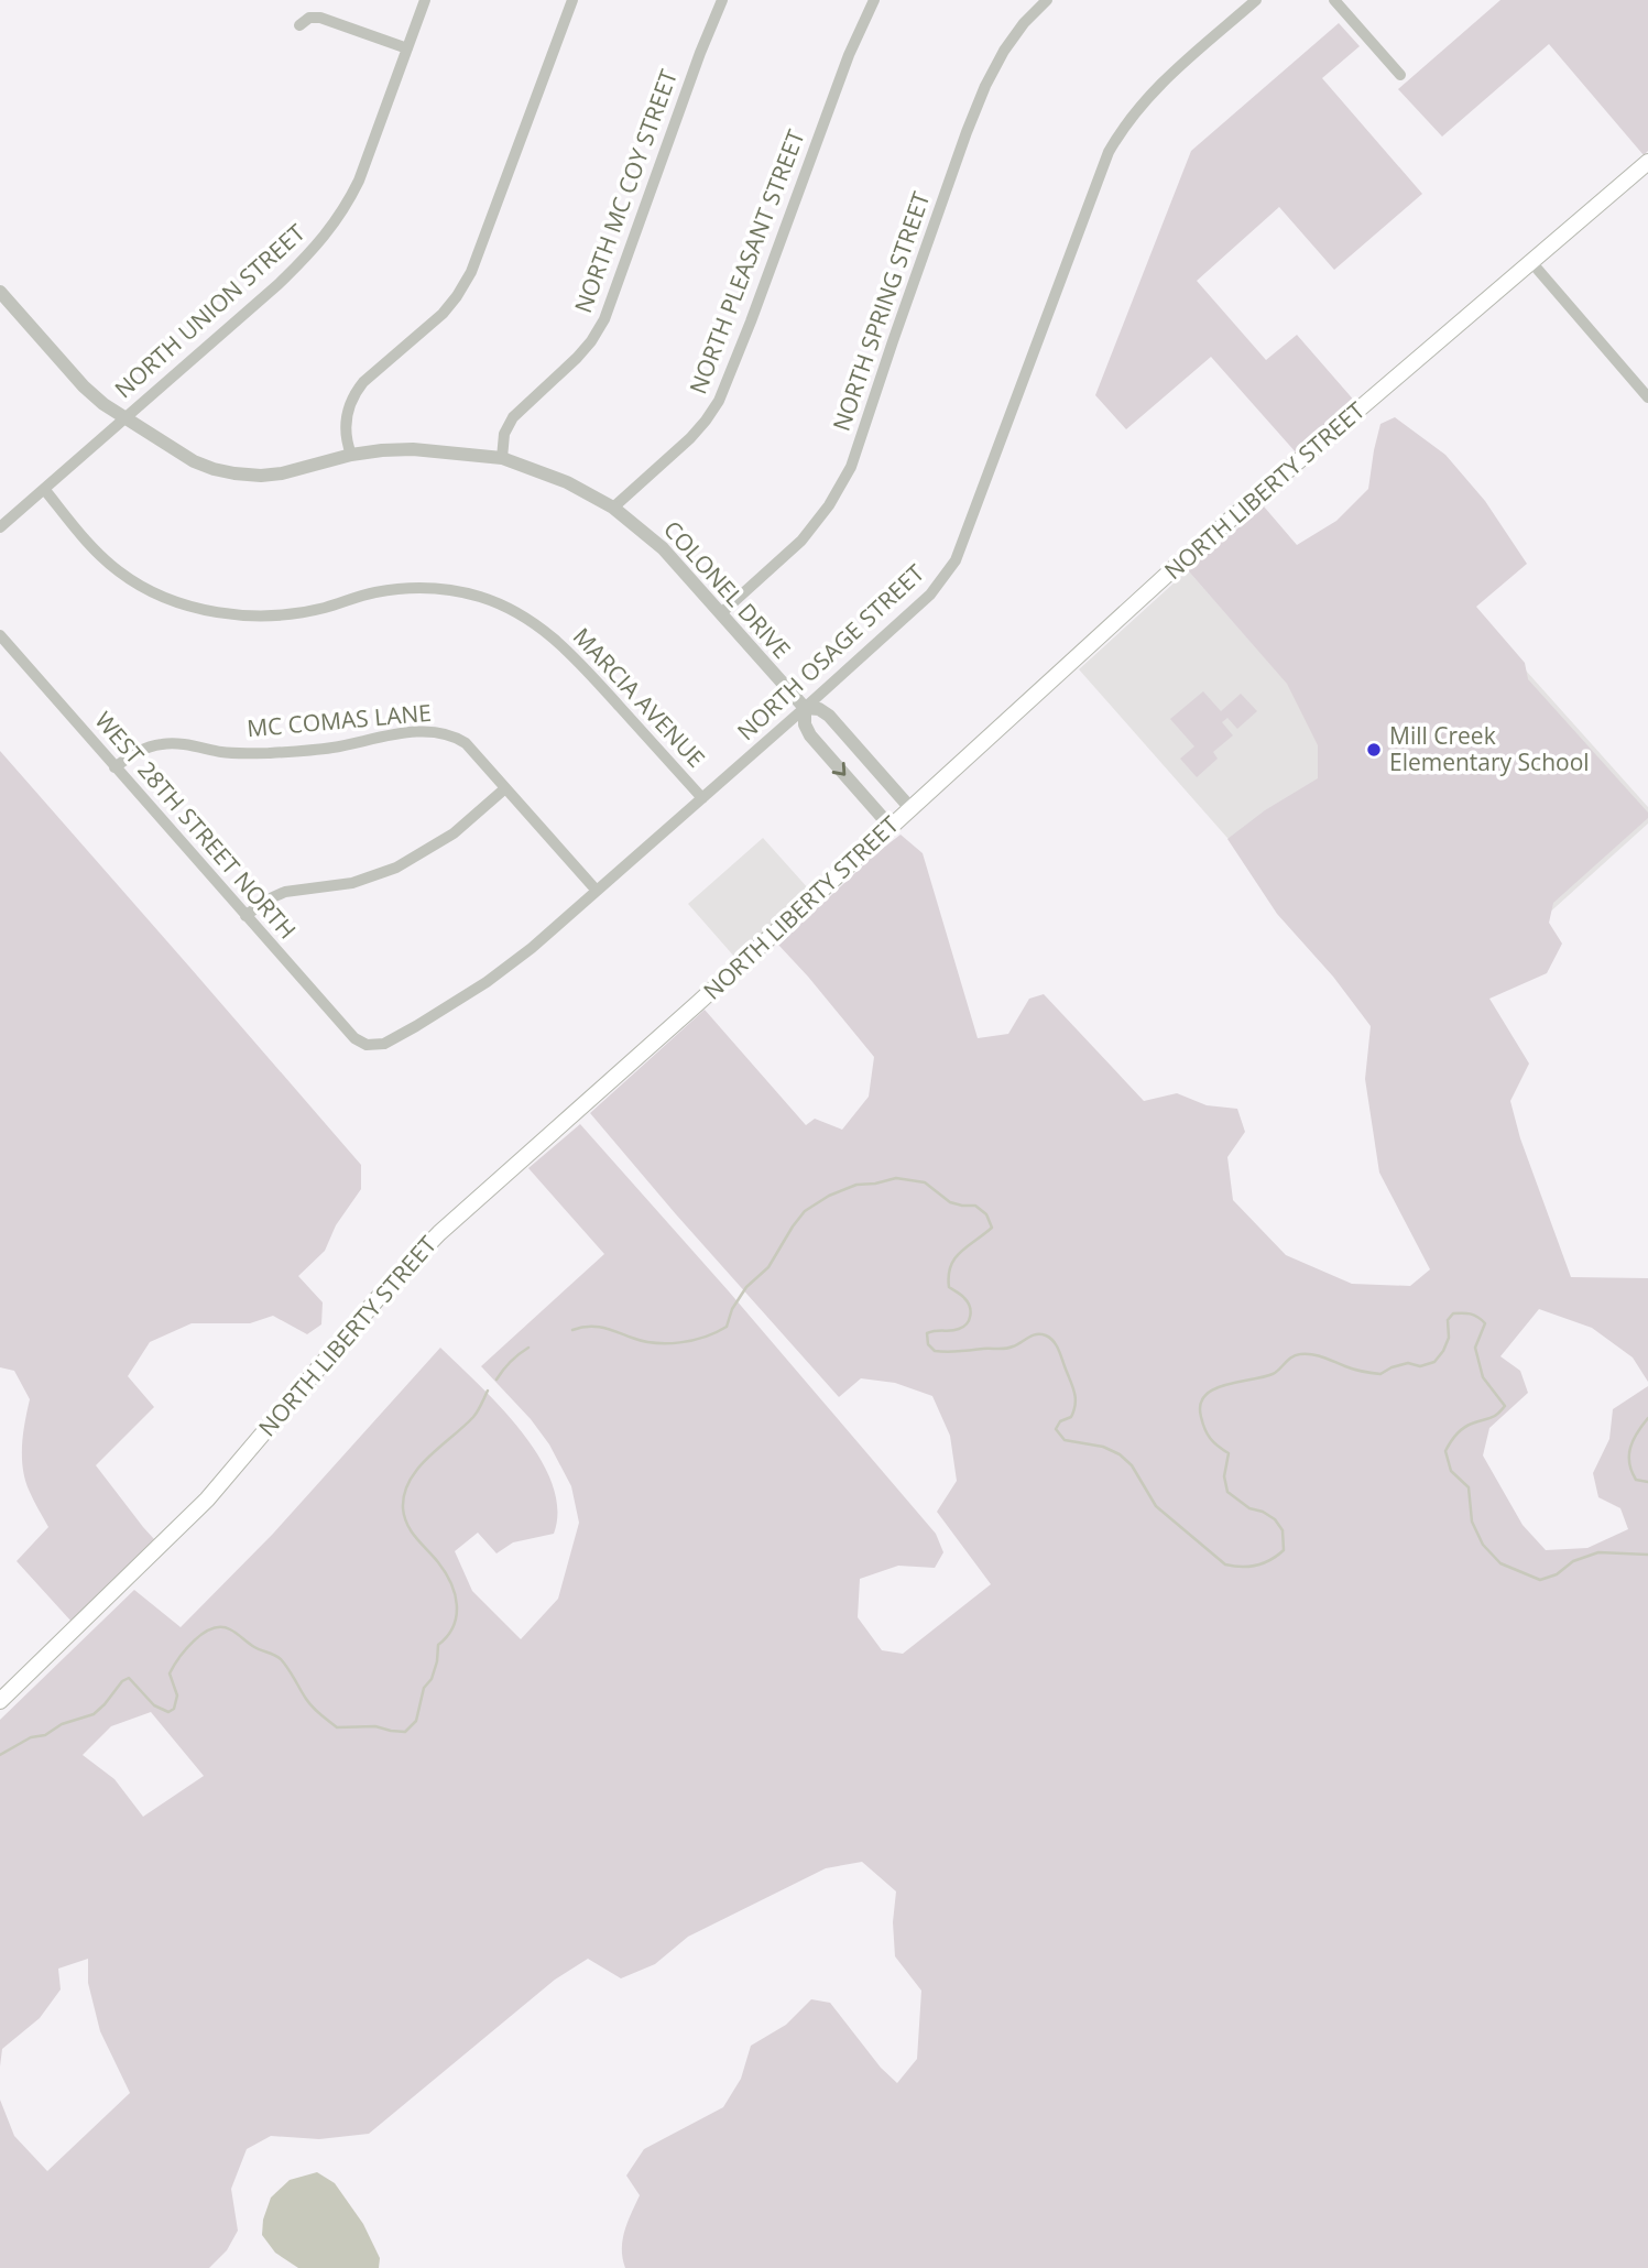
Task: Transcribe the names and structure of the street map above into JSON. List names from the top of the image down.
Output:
{
  "streets": {
    "main road": ["NORTH LIBERTY STREET"],
    "street": [
      "NORTH MC COY STREET",
      "NORTH PLEASANT STREET",
      "NORTH UNION STREET",
      "NORTH SPRING STREET",
      "COLONEL DRIVE",
      "NORTH OSAGE STREET",
      "MARCIA AVENUE",
      "MC COMAS LANE",
      "WEST 28TH STREET NORTH"
    ]
  },
  "crossings": [
    ["NORTH MC COY STREET", "COLONEL DRIVE"],
    ["NORTH PLEASANT STREET", "COLONEL DRIVE"],
    ["NORTH UNION STREET", "COLONEL DRIVE"],
    ["NORTH UNION STREET", "MARCIA AVENUE"],
    ["NORTH SPRING STREET", "COLONEL DRIVE"],
    ["NORTH LIBERTY STREET", "COLONEL DRIVE"],
    ["COLONEL DRIVE", "NORTH OSAGE STREET"],
    ["NORTH OSAGE STREET", "MARCIA AVENUE"],
    ["NORTH OSAGE STREET", "MC COMAS LANE"],
    ["NORTH OSAGE STREET", "WEST 28TH STREET NORTH"],
    ["MC COMAS LANE", "WEST 28TH STREET NORTH"]
  ],
  "places": ["Mill Creek Elementary School"]
}
